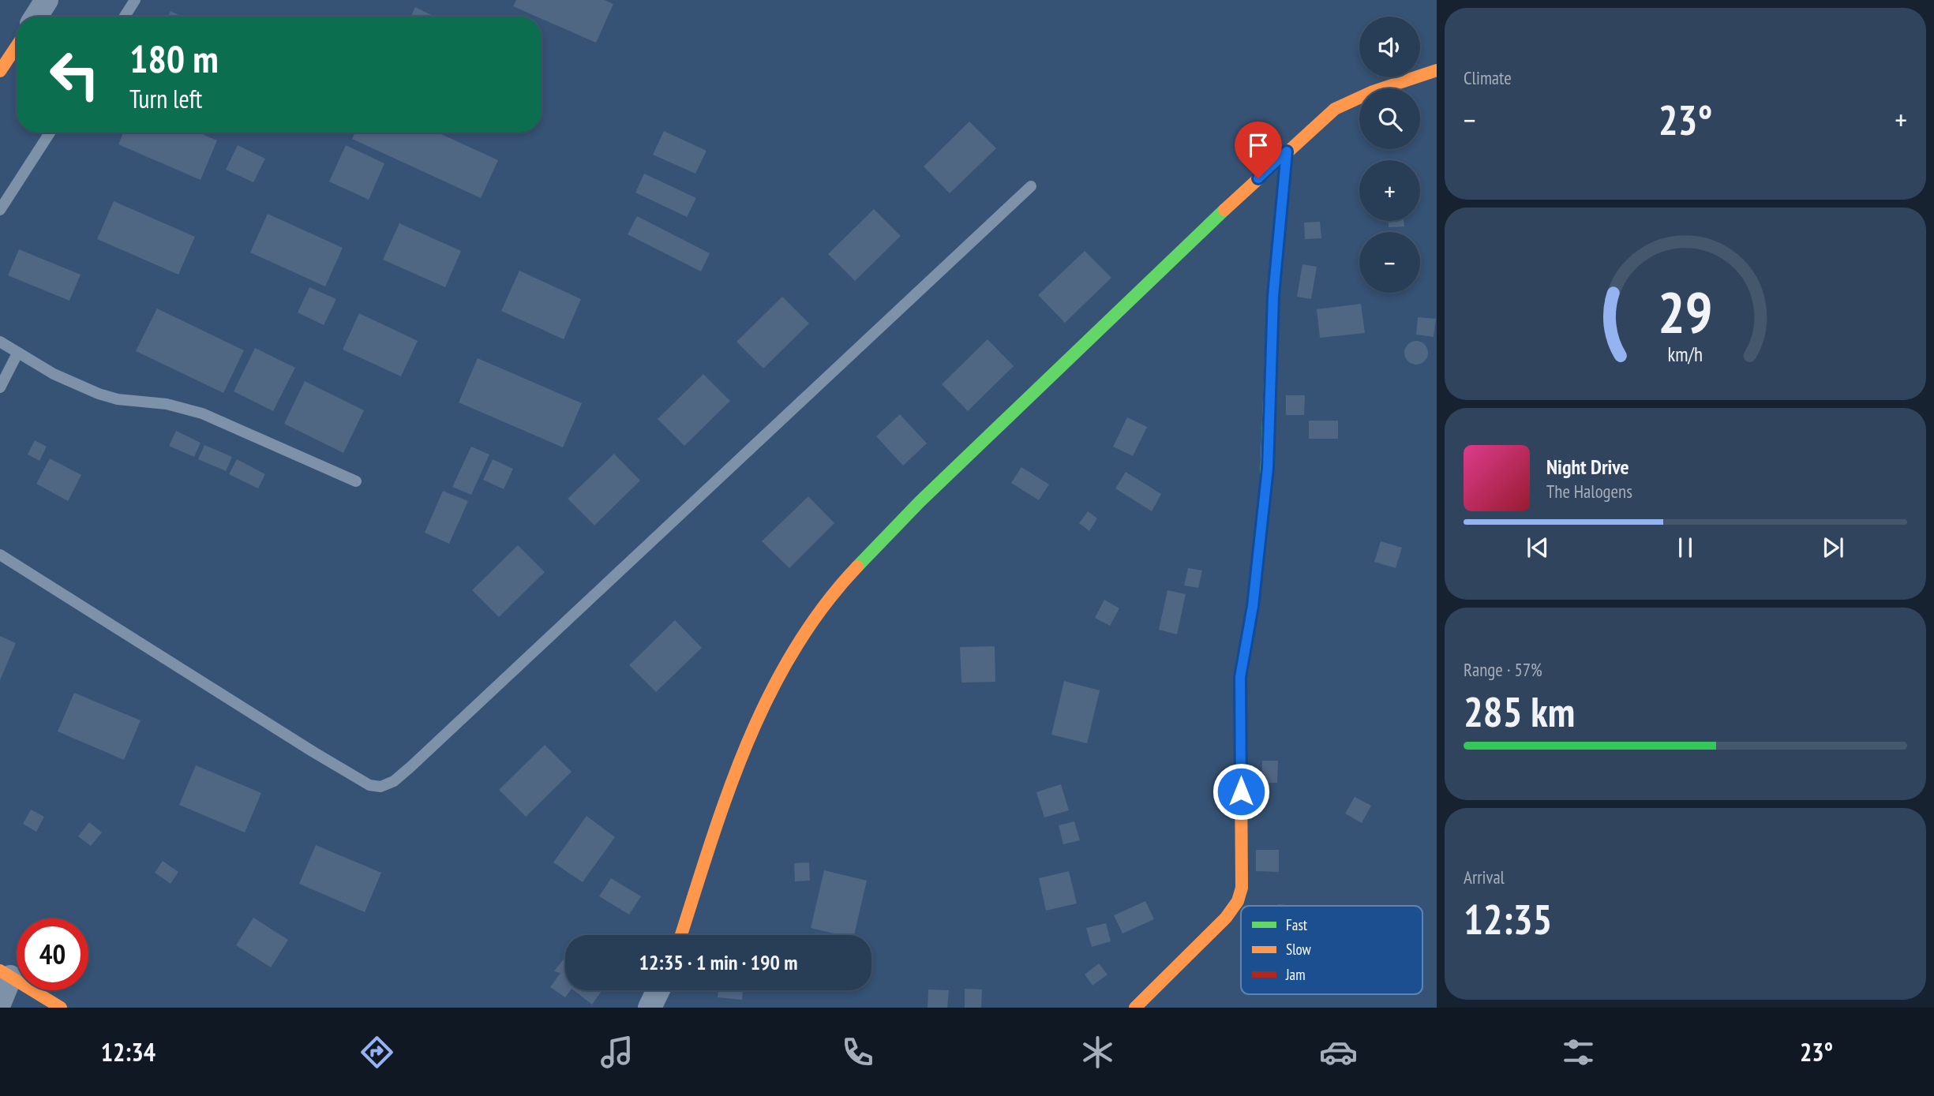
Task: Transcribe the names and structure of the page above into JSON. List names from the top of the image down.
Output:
{
  "legend": ["Fast", "Slow", "Jam"],
  "page": {
    "tile": [
      "Climate",
      ["Range · 57%", "285 km"],
      ["Arrival", "12:35"]
    ],
    "map_buttons": ["+", "−"],
    "turn": ["180 m", "Turn left"],
    "heat": ["−", "23°", "+"],
    "song": ["Night Drive", "The Halogens"],
    "limit": "40",
    "trip": "12:35 · 1 min · 190 m",
    "tabs": ["12:34", "23°"],
    "gauge": ["29", "km/h"]
  }
}
